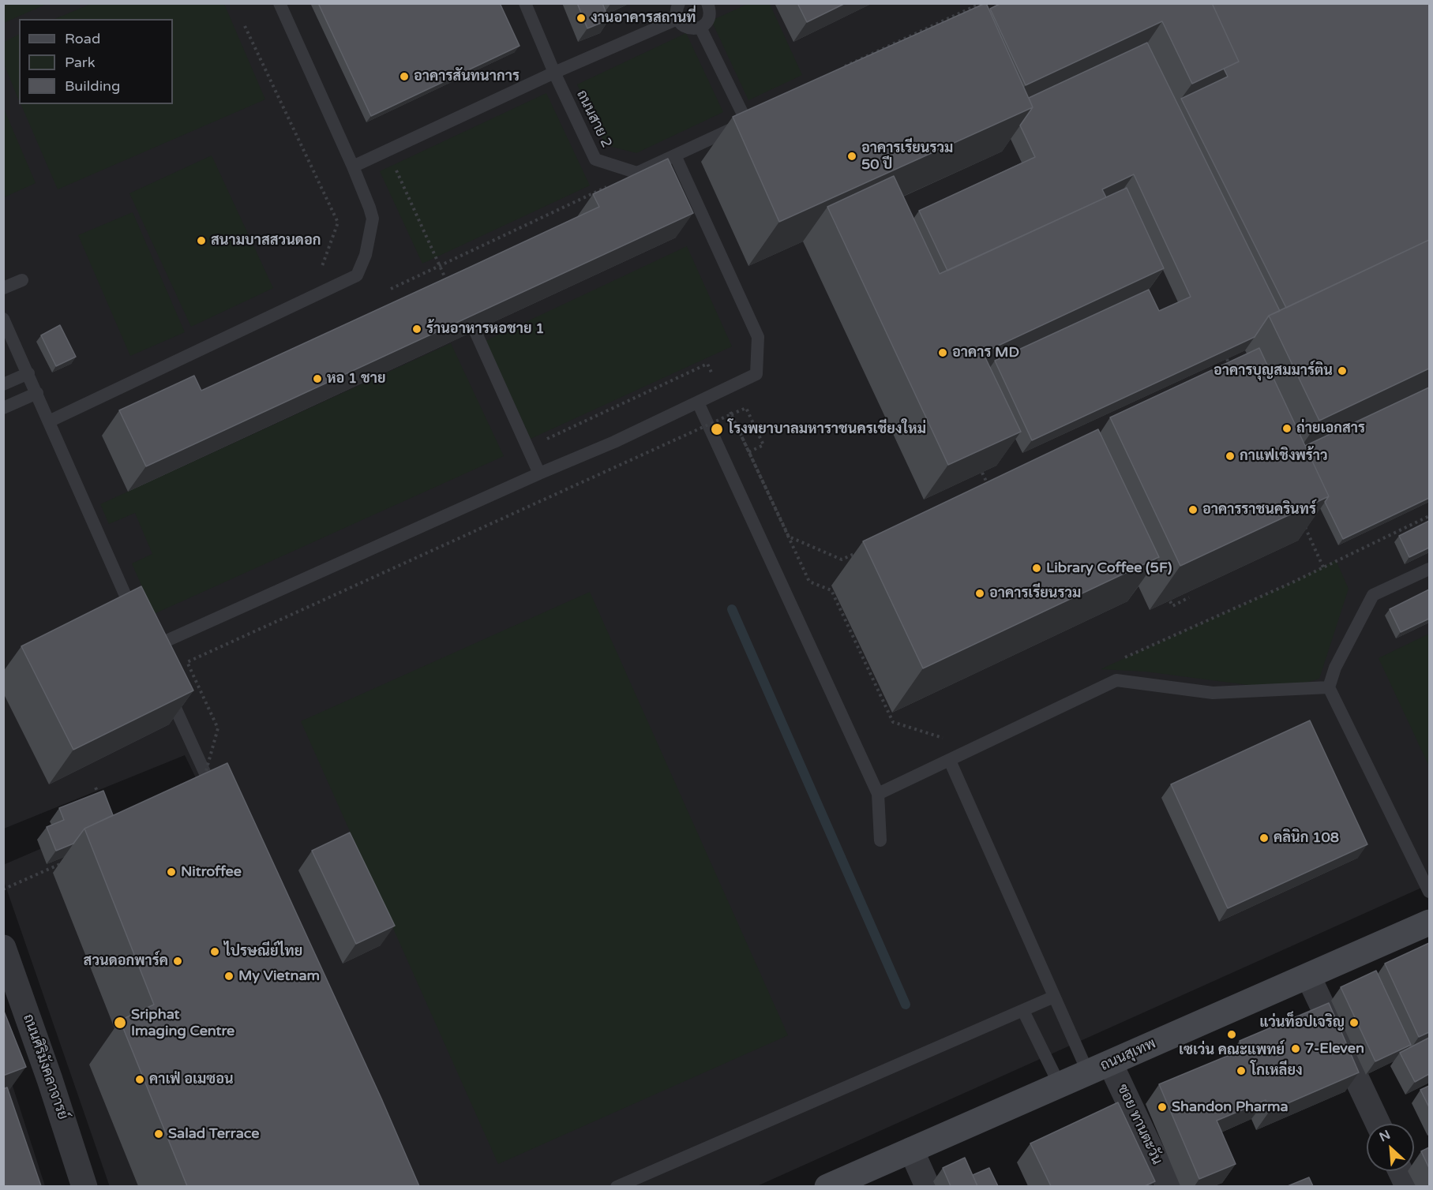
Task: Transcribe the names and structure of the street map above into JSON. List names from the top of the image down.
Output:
{
  "streets": {
    "main road": ["ถนนสุเทพ"],
    "street": ["ถนนศิริมังคลาจารย์", "ซอย ทานตะวัน"],
    "lane": ["ถนนสาย 2"]
  },
  "crossings": [
    ["ถนนสุเทพ", "ซอย ทานตะวัน"]
  ],
  "places": [
    "งานอาคารสถานที่",
    "อาคารสันทนาการ",
    "อาคารเรียนรวม 50 ปี",
    "สนามบาสสวนดอก",
    "ร้านอาหารหอชาย 1",
    "อาคาร MD",
    "อาคารบุญสมมาร์ติน",
    "หอ 1 ชาย",
    "ถ่ายเอกสาร",
    "โรงพยาบาลมหาราชนครเชียงใหม่",
    "กาแฟเชิงพร้าว",
    "อาคารราชนครินทร์",
    "Library Coffee (5F)",
    "อาคารเรียนรวม",
    "คลินิก 108",
    "Nitroffee",
    "ไปรษณีย์ไทย",
    "สวนดอกพาร์ค",
    "My Vietnam",
    "Sriphat Imaging Centre",
    "แว่นท็อปเจริญ",
    "เซเว่น คณะแพทย์",
    "7-Eleven",
    "โกเหลียง",
    "คาเฟ่ อเมซอน",
    "Shandon Pharma",
    "Salad Terrace"
  ],
  "legend": ["Road", "Park", "Building"],
  "north": "top left"
}
